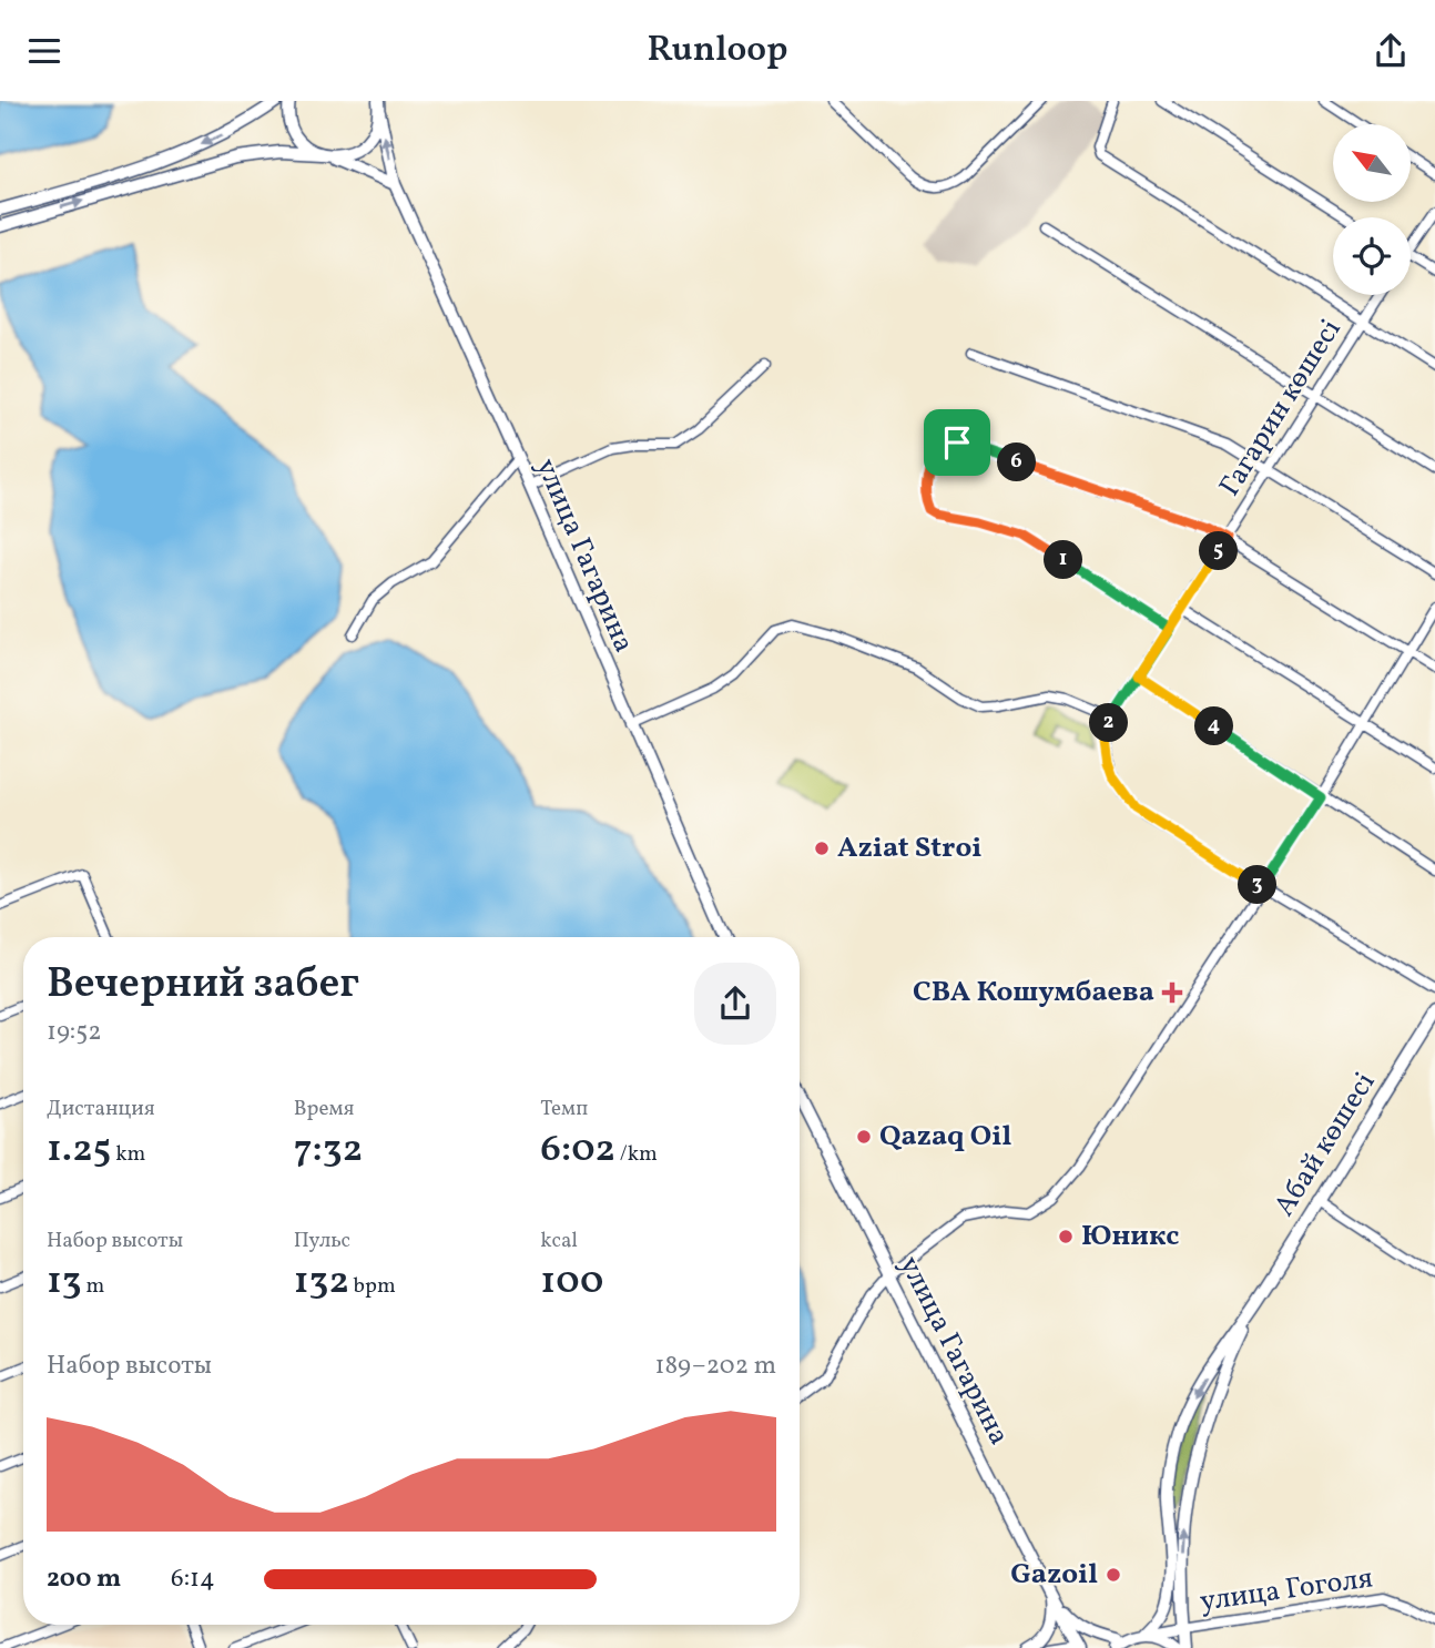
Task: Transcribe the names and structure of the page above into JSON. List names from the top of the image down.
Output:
{
  "streets": {
    "main road": ["улица Гагарина", "Абай көшесі"],
    "street": ["Гагарин көшесі", "улица Гоголя"]
  },
  "crossings": [
    ["Абай көшесі", "улица Гоголя"]
  ],
  "places": {
    "other": [
      "Aziat Stroi",
      "Qazaq Oil",
      "Юникс",
      "Gazoil"
    ],
    "health": ["СВА Кошумбаева"]
  },
  "north": "top left",
  "page": {
    "header": "Runloop",
    "pins": [
      "6",
      "5",
      "1",
      "2",
      "4",
      "3"
    ],
    "heading": ["Вечерний забег", "19:52"],
    "stats": [
      ["Дистанция", "1.25 km"],
      ["Время", "7:32"],
      ["Темп", "6:02 /km"],
      ["Набор высоты", "13 m"],
      ["Пульс", "132 bpm"],
      ["kcal", "100"]
    ],
    "chart": ["Набор высоты", "189–202 m"],
    "list": [
      {
        "name": "200 m",
        "note": "6:14"
      }
    ]
  }
}
